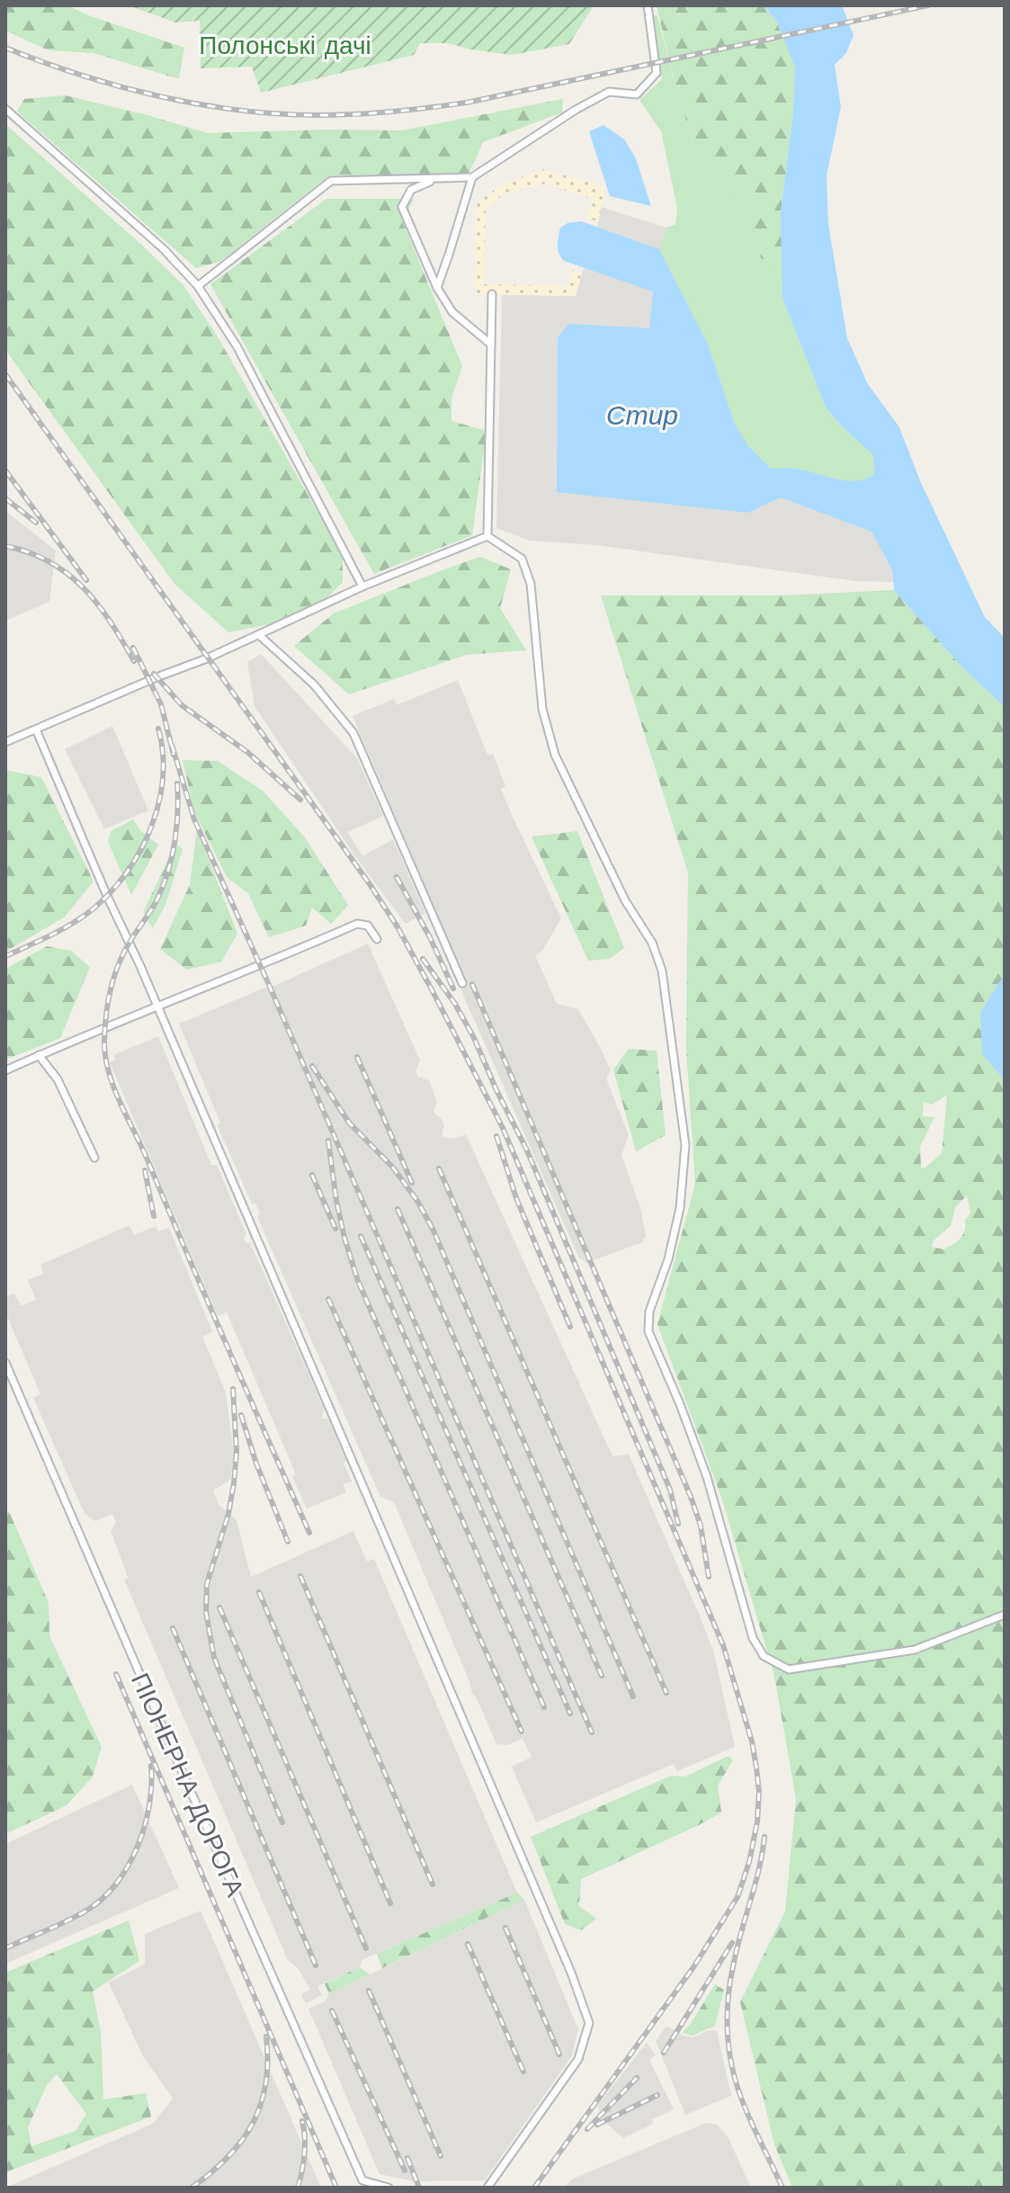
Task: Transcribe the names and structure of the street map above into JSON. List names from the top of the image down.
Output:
{
  "streets": {
    "street": ["ПІОНЕРНА ДОРОГА"]
  },
  "water": ["Стир"],
  "parks": ["Полонські дачі"]
}
